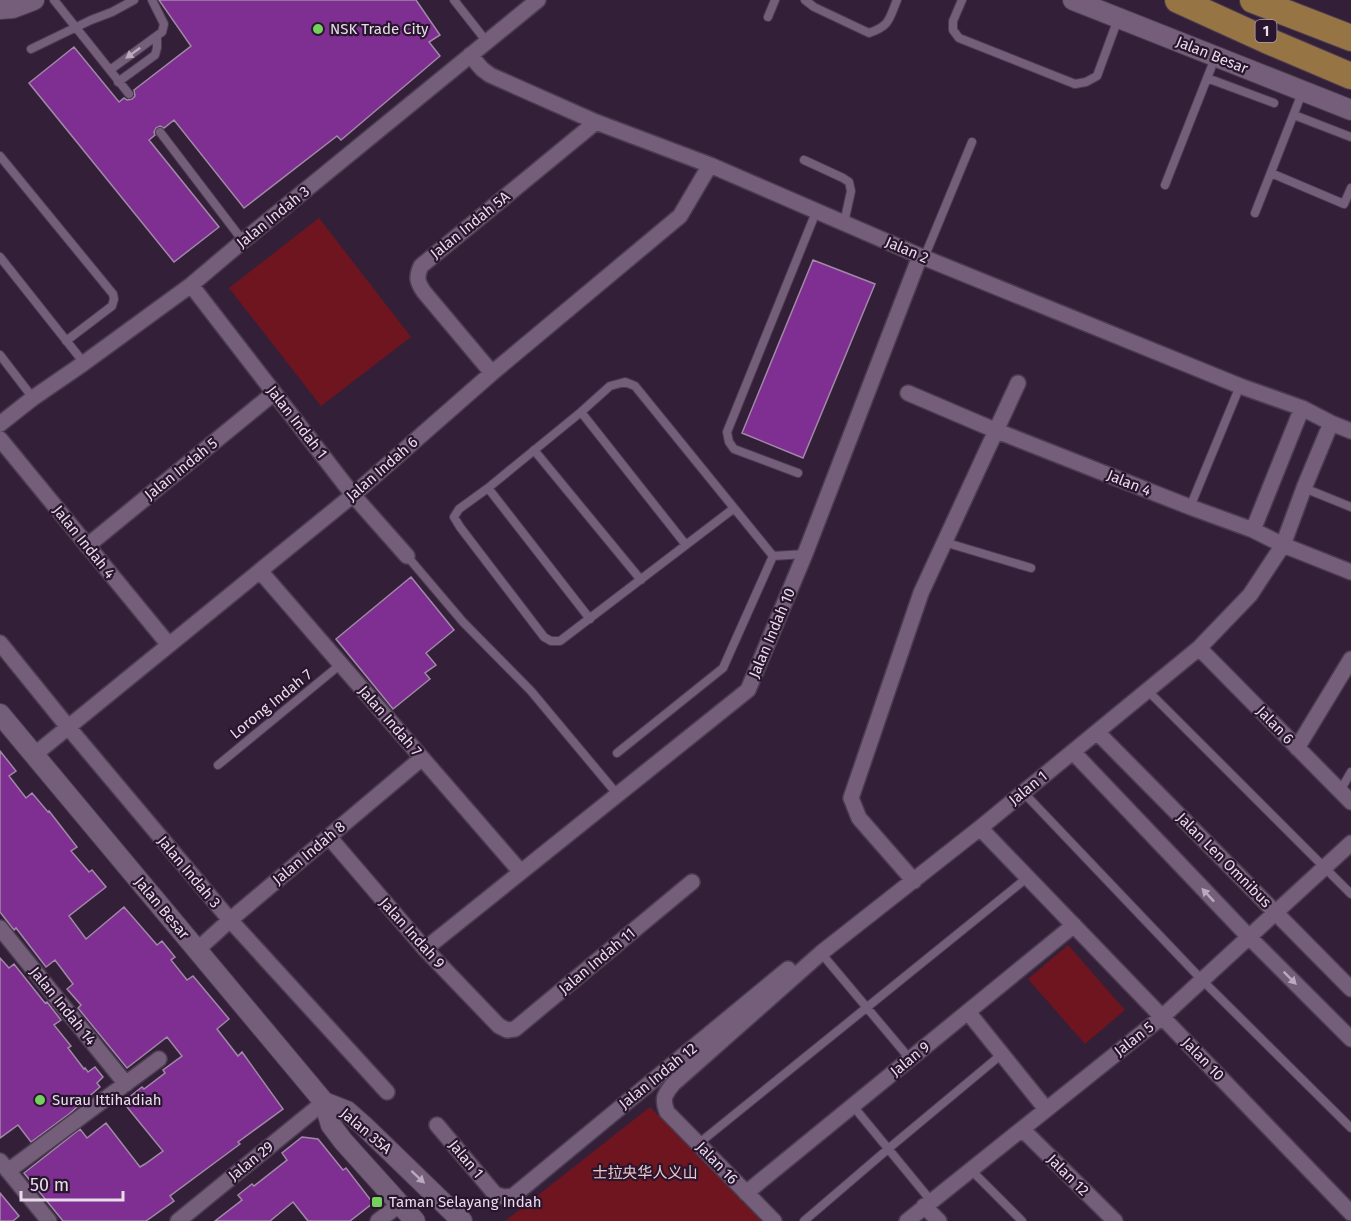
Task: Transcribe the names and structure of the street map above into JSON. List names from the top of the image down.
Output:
{
  "streets": {
    "highway": ["1"],
    "street": [
      "Jalan Besar",
      "Jalan Indah 3",
      "Jalan Indah 5A",
      "Jalan 2",
      "Jalan Indah 1",
      "Jalan Indah 5",
      "Jalan Indah 6",
      "Jalan 4",
      "Jalan Indah 4",
      "Jalan Indah 10",
      "Jalan Indah 7",
      "Jalan 6",
      "Jalan 1",
      "Jalan Indah 8",
      "Jalan Len Omnibus",
      "Jalan Indah 9",
      "Jalan Indah 11",
      "Jalan Indah 14",
      "Jalan 5",
      "Jalan 9",
      "Jalan 10",
      "Jalan Indah 12",
      "Jalan 35A",
      "Jalan 29",
      "Jalan 16",
      "Jalan 12"
    ],
    "lane": ["Lorong Indah 7"]
  },
  "crossings": [
    ["Jalan Besar", "Jalan Indah 6"],
    ["Jalan Besar", "Jalan Indah 8"],
    ["Jalan Besar", "Jalan 35A"],
    ["Jalan Besar", "Jalan 29"],
    ["Jalan Indah 3", "Jalan 2"],
    ["Jalan Indah 3", "Jalan Indah 1"],
    ["Jalan Indah 3", "Jalan Indah 6"],
    ["Jalan Indah 3", "Jalan Indah 8"],
    ["Jalan Indah 5A", "Jalan 2"],
    ["Jalan Indah 5A", "Jalan Indah 6"],
    ["Jalan 2", "Jalan Indah 6"],
    ["Jalan 2", "Jalan Indah 10"],
    ["Jalan 2", "Jalan 1"],
    ["Jalan Indah 1", "Jalan Indah 5"],
    ["Jalan Indah 1", "Jalan Indah 6"],
    ["Jalan Indah 5", "Jalan Indah 4"],
    ["Jalan Indah 6", "Jalan Indah 4"],
    ["Jalan Indah 6", "Jalan Indah 7"],
    ["Jalan 4", "Jalan 1"],
    ["Jalan Indah 10", "Jalan Indah 7"],
    ["Jalan Indah 10", "Jalan Indah 9"],
    ["Lorong Indah 7", "Jalan Indah 7"],
    ["Jalan Indah 7", "Jalan Indah 8"],
    ["Jalan 6", "Jalan 1"],
    ["Jalan 1", "Jalan Len Omnibus"],
    ["Jalan 1", "Jalan 10"],
    ["Jalan 1", "Jalan Indah 12"],
    ["Jalan 1", "Jalan 16"],
    ["Jalan Indah 8", "Jalan Indah 9"],
    ["Jalan Len Omnibus", "Jalan 5"],
    ["Jalan Indah 9", "Jalan Indah 11"],
    ["Jalan 5", "Jalan 10"],
    ["Jalan 5", "Jalan 12"],
    ["Jalan 9", "Jalan 10"],
    ["Jalan 9", "Jalan 16"],
    ["Jalan 35A", "Jalan 29"]
  ],
  "parks": ["士拉央华人义山"],
  "places": {
    "other": ["NSK Trade City", "Surau Ittihadiah"],
    "transit": ["Taman Selayang Indah"]
  },
  "scale_bar": "50 m"
}
